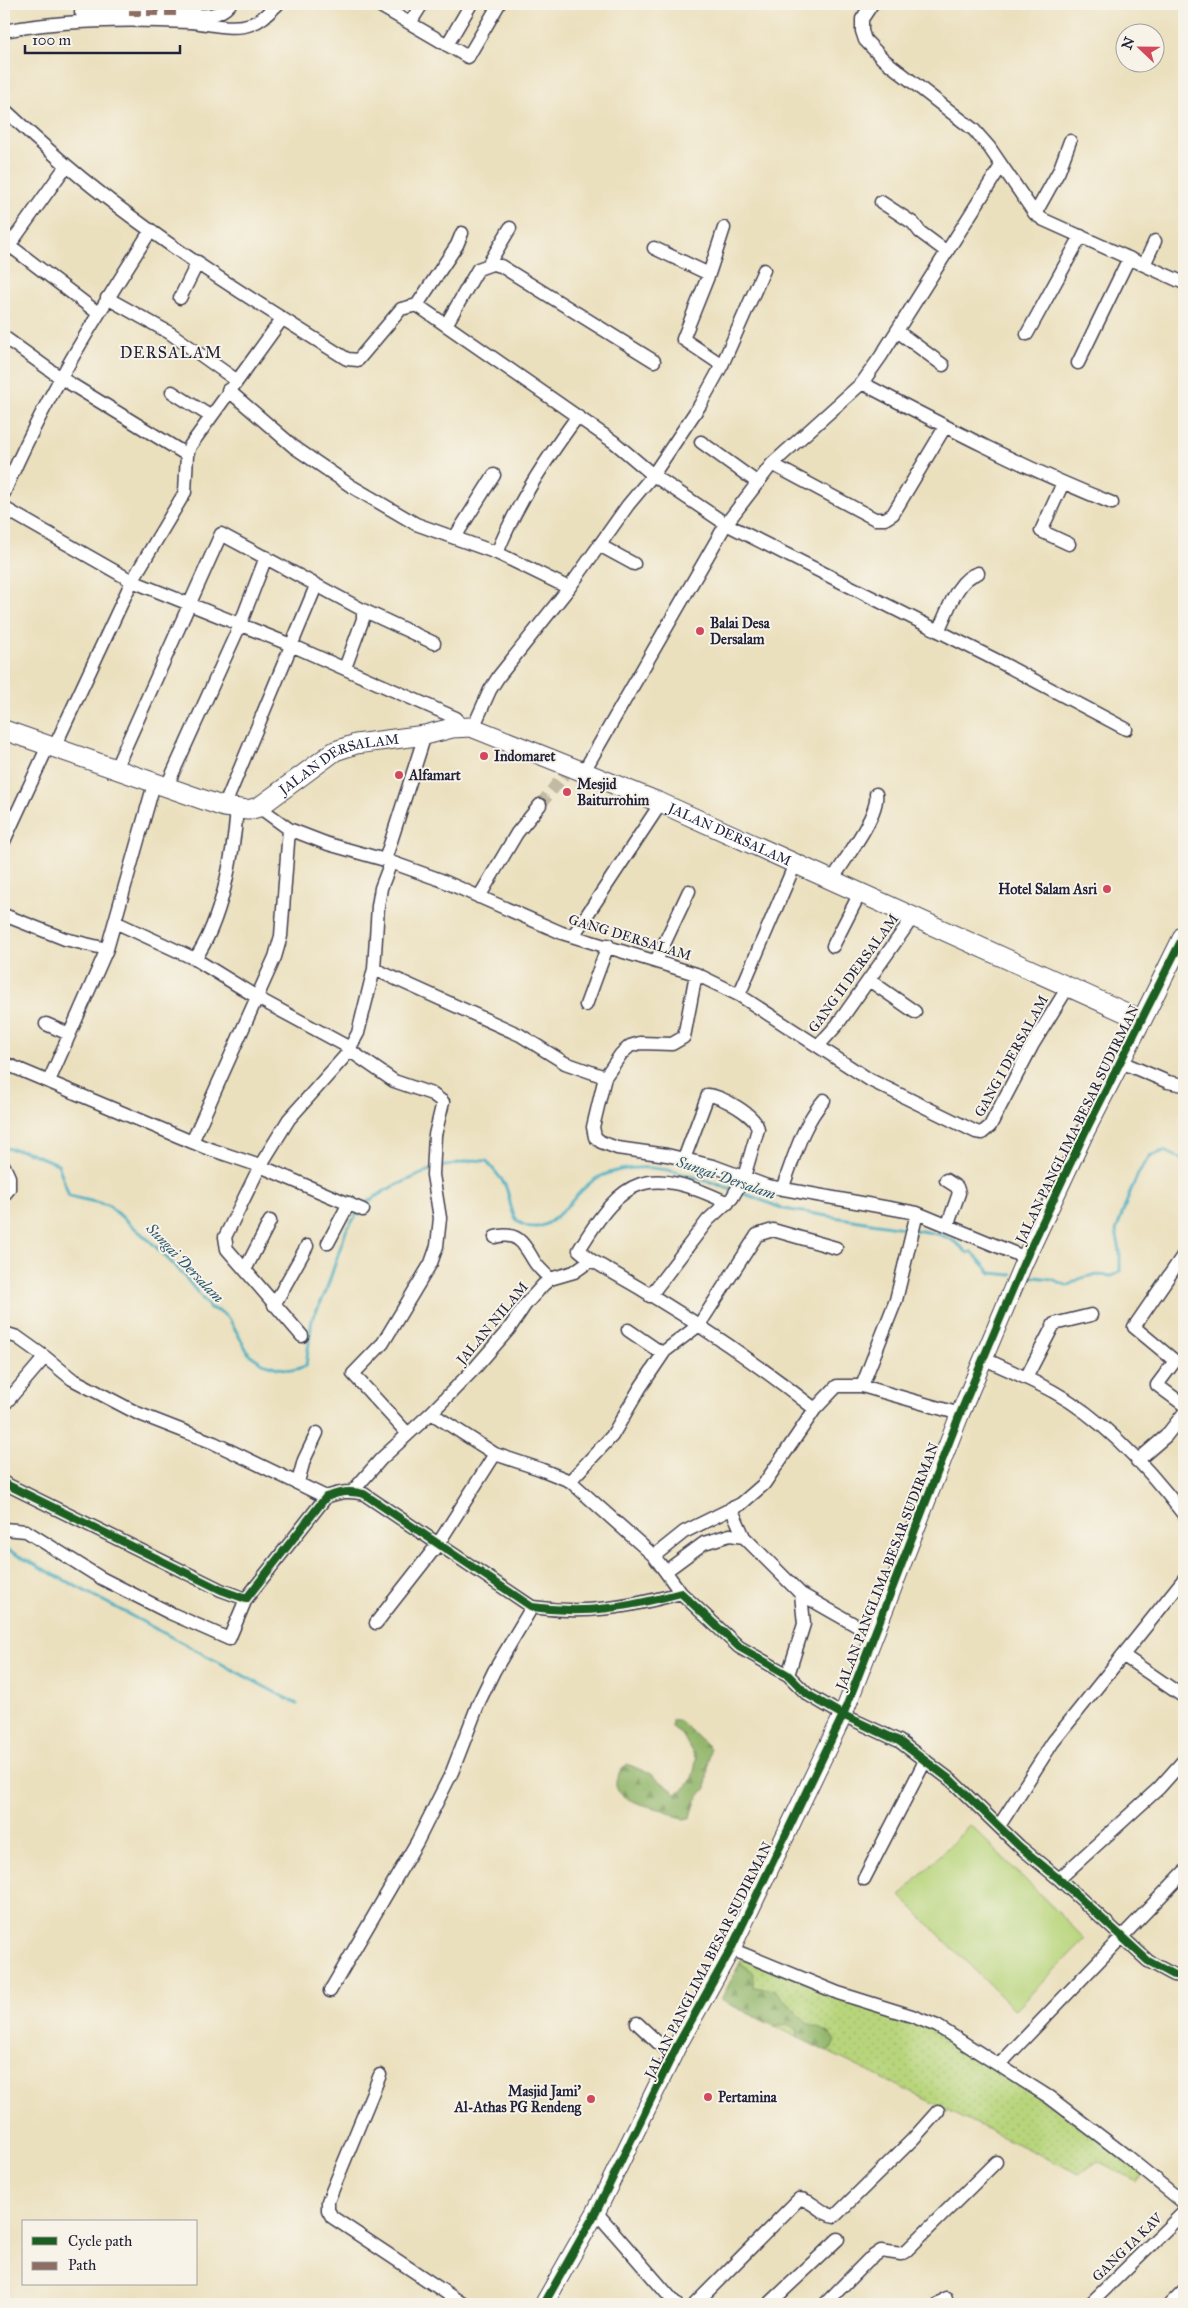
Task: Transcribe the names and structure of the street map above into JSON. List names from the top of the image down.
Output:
{
  "streets": {
    "main road": ["JALAN DERSALAM", "JALAN PANGLIMA BESAR SUDIRMAN"],
    "street": [
      "GANG DERSALAM",
      "GANG II DERSALAM",
      "GANG I DERSALAM",
      "JALAN NILAM",
      "GANG IA KAV"
    ]
  },
  "crossings": [
    ["JALAN DERSALAM", "GANG DERSALAM"],
    ["JALAN DERSALAM", "GANG II DERSALAM"],
    ["JALAN DERSALAM", "GANG I DERSALAM"],
    ["JALAN DERSALAM", "JALAN PANGLIMA BESAR SUDIRMAN"],
    ["GANG DERSALAM", "GANG II DERSALAM"],
    ["GANG DERSALAM", "GANG I DERSALAM"]
  ],
  "districts": ["DERSALAM"],
  "water": ["Sungai Dersalam"],
  "places": [
    "Balai Desa Dersalam",
    "Indomaret",
    "Alfamart",
    "Mesjid Baiturrohim",
    "Hotel Salam Asri",
    "Pertamina",
    "Masjid Jami' Al-Athas PG Rendeng"
  ],
  "legend": ["Cycle path", "Path"],
  "scale_bar": "100 m",
  "north": "left"
}
